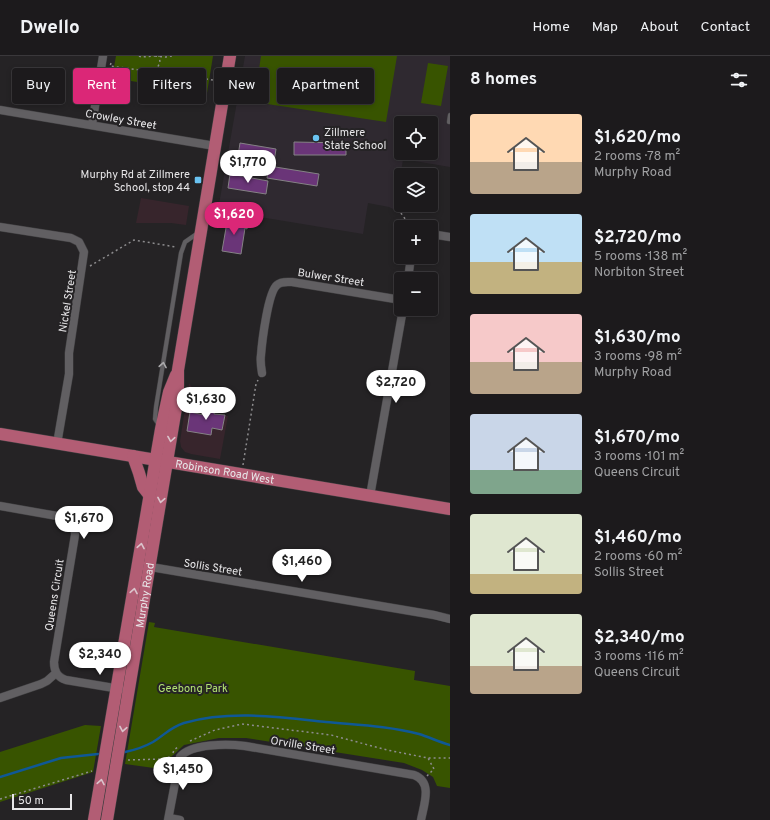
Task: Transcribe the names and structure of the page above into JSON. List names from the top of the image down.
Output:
{
  "streets": {
    "main road": ["Robinson Road West", "Murphy Road"],
    "street": [
      "Crowley Street",
      "Bulwer Street",
      "Nickel Street",
      "Sollis Street",
      "Queens Circuit",
      "Orville Street"
    ]
  },
  "crossings": [
    ["Crowley Street", "Murphy Road"],
    ["Nickel Street", "Robinson Road West"],
    ["Robinson Road West", "Murphy Road"],
    ["Sollis Street", "Murphy Road"]
  ],
  "parks": ["Geebong Park"],
  "places": {
    "other": ["Zillmere State School"],
    "transit": ["Murphy Rd at Zillmere School, stop 44"]
  },
  "scale_bar": "50 m",
  "page": {
    "header": "Dwello",
    "nav": [
      "Home",
      "Map",
      "About",
      "Contact"
    ],
    "heading": "8 homes",
    "chip": [
      "Buy",
      "Rent",
      "Filters",
      "New",
      "Apartment"
    ],
    "list": [
      {
        "name": "$1,620/mo",
        "note": "2 rooms · 78 m² · Murphy Road"
      },
      {
        "name": "$2,720/mo",
        "note": "5 rooms · 138 m² · Norbiton Street"
      },
      {
        "name": "$1,630/mo",
        "note": "3 rooms · 98 m² · Murphy Road"
      },
      {
        "name": "$1,670/mo",
        "note": "3 rooms · 101 m² · Queens Circuit"
      },
      {
        "name": "$1,460/mo",
        "note": "2 rooms · 60 m² · Sollis Street"
      },
      {
        "name": "$2,340/mo",
        "note": "3 rooms · 116 m² · Queens Circuit"
      }
    ],
    "map_buttons": ["+", "−"],
    "price": [
      "$1,770",
      "$1,620",
      "$2,720",
      "$1,630",
      "$1,670",
      "$1,460",
      "$2,340",
      "$1,450"
    ],
    "scale": "50 m"
  }
}
